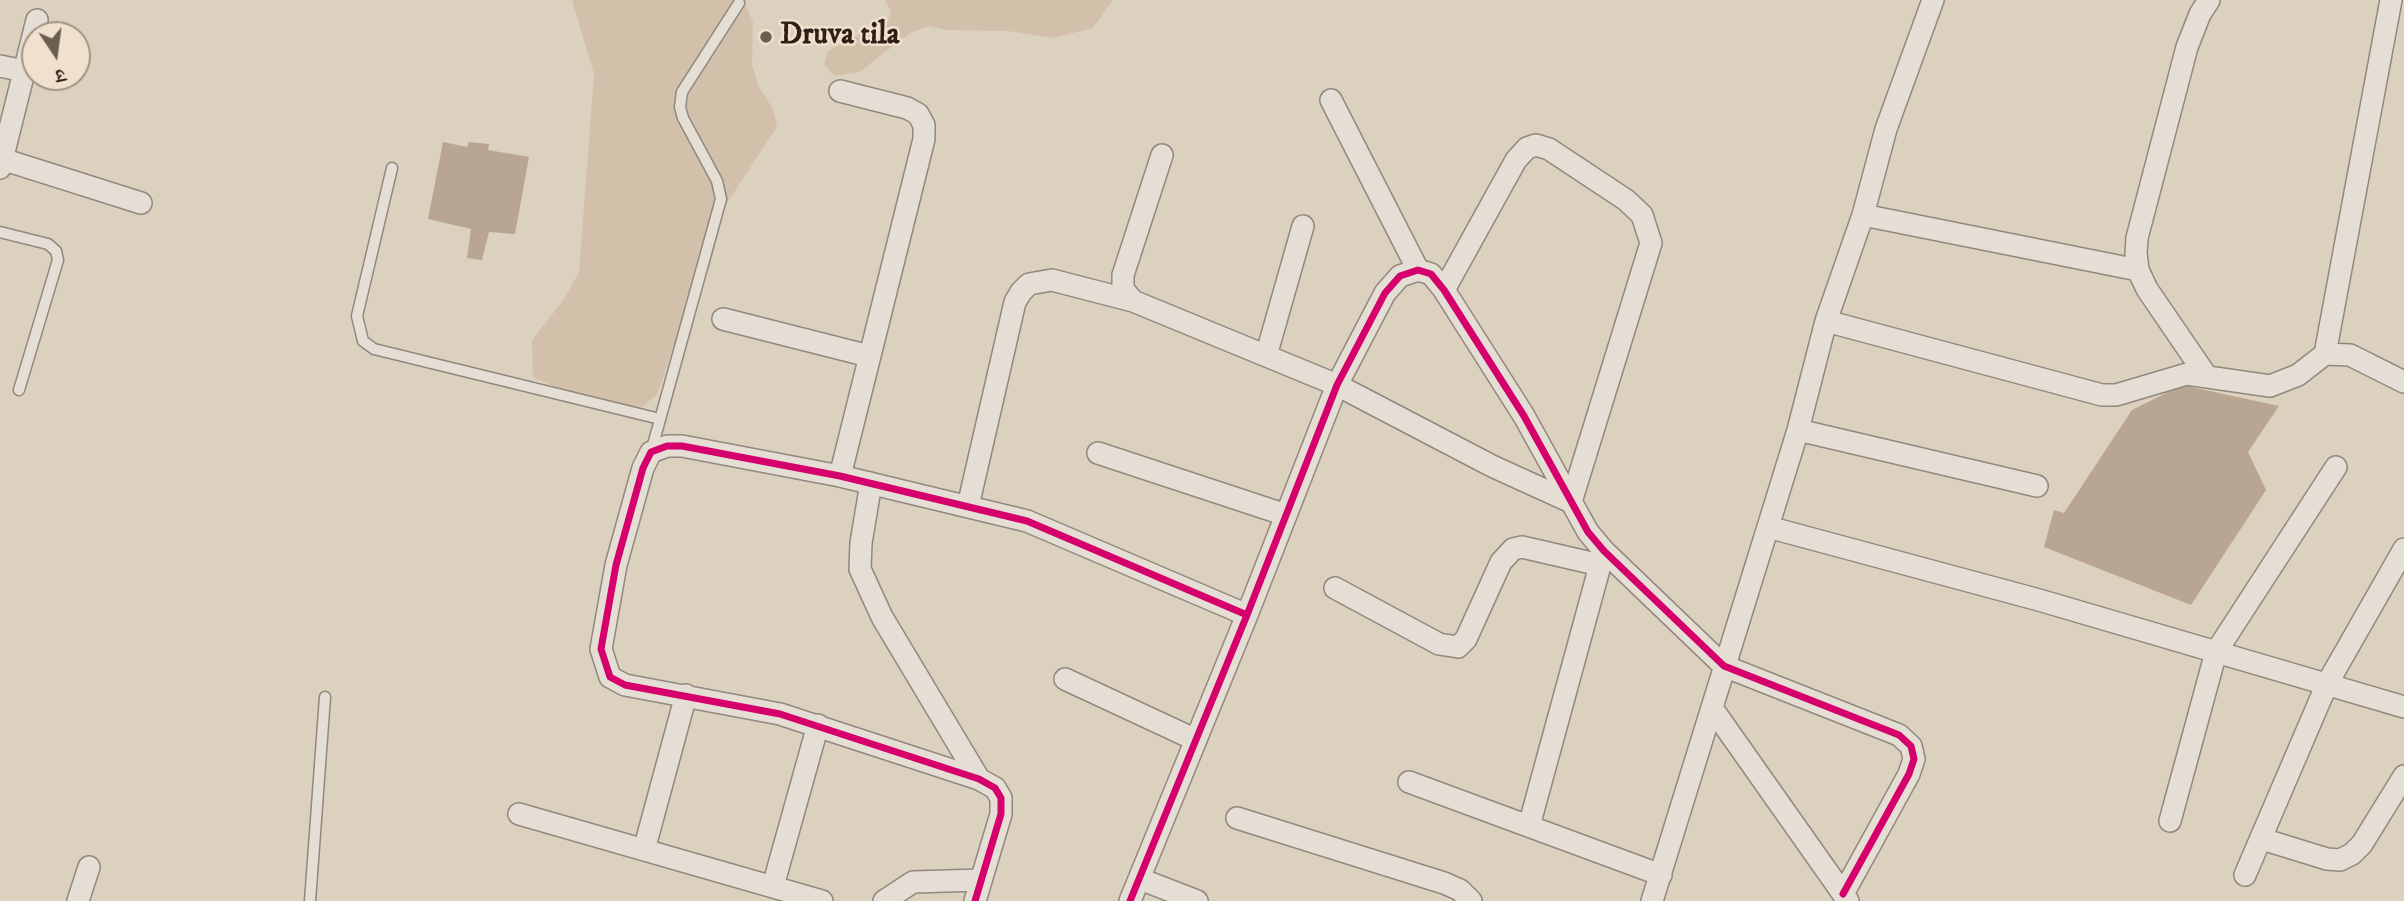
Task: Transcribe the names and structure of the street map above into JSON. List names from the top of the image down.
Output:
{
  "places": ["Druva tila"],
  "north": "bottom"
}
